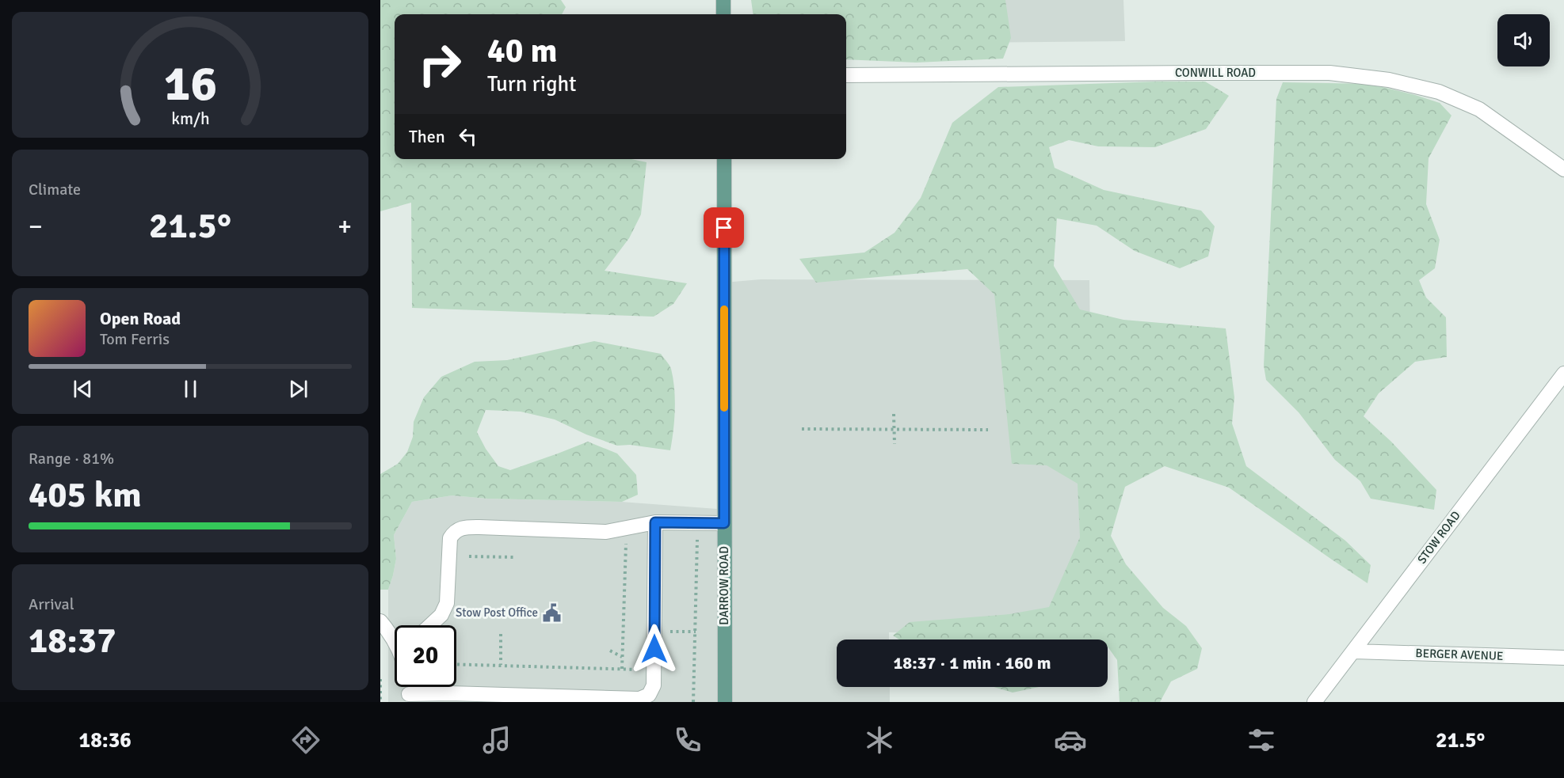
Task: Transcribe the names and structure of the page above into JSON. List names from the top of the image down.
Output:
{
  "streets": {
    "main road": ["DARROW ROAD"],
    "street": ["CONWILL ROAD", "STOW ROAD", "BERGER AVENUE"]
  },
  "crossings": [
    ["STOW ROAD", "BERGER AVENUE"]
  ],
  "places": {
    "public building": ["Stow Post Office"]
  },
  "page": {
    "turn": ["40 m", "Turn right"],
    "then": "Then",
    "tile": [
      "Climate",
      ["Range · 81%", "405 km"],
      ["Arrival", "18:37"]
    ],
    "heat": ["−", "21.5°", "+"],
    "song": ["Open Road", "Tom Ferris"],
    "limit": "20",
    "trip": "18:37 · 1 min · 160 m",
    "tabs": ["18:36", "21.5°"],
    "gauge": ["16", "km/h"]
  }
}
